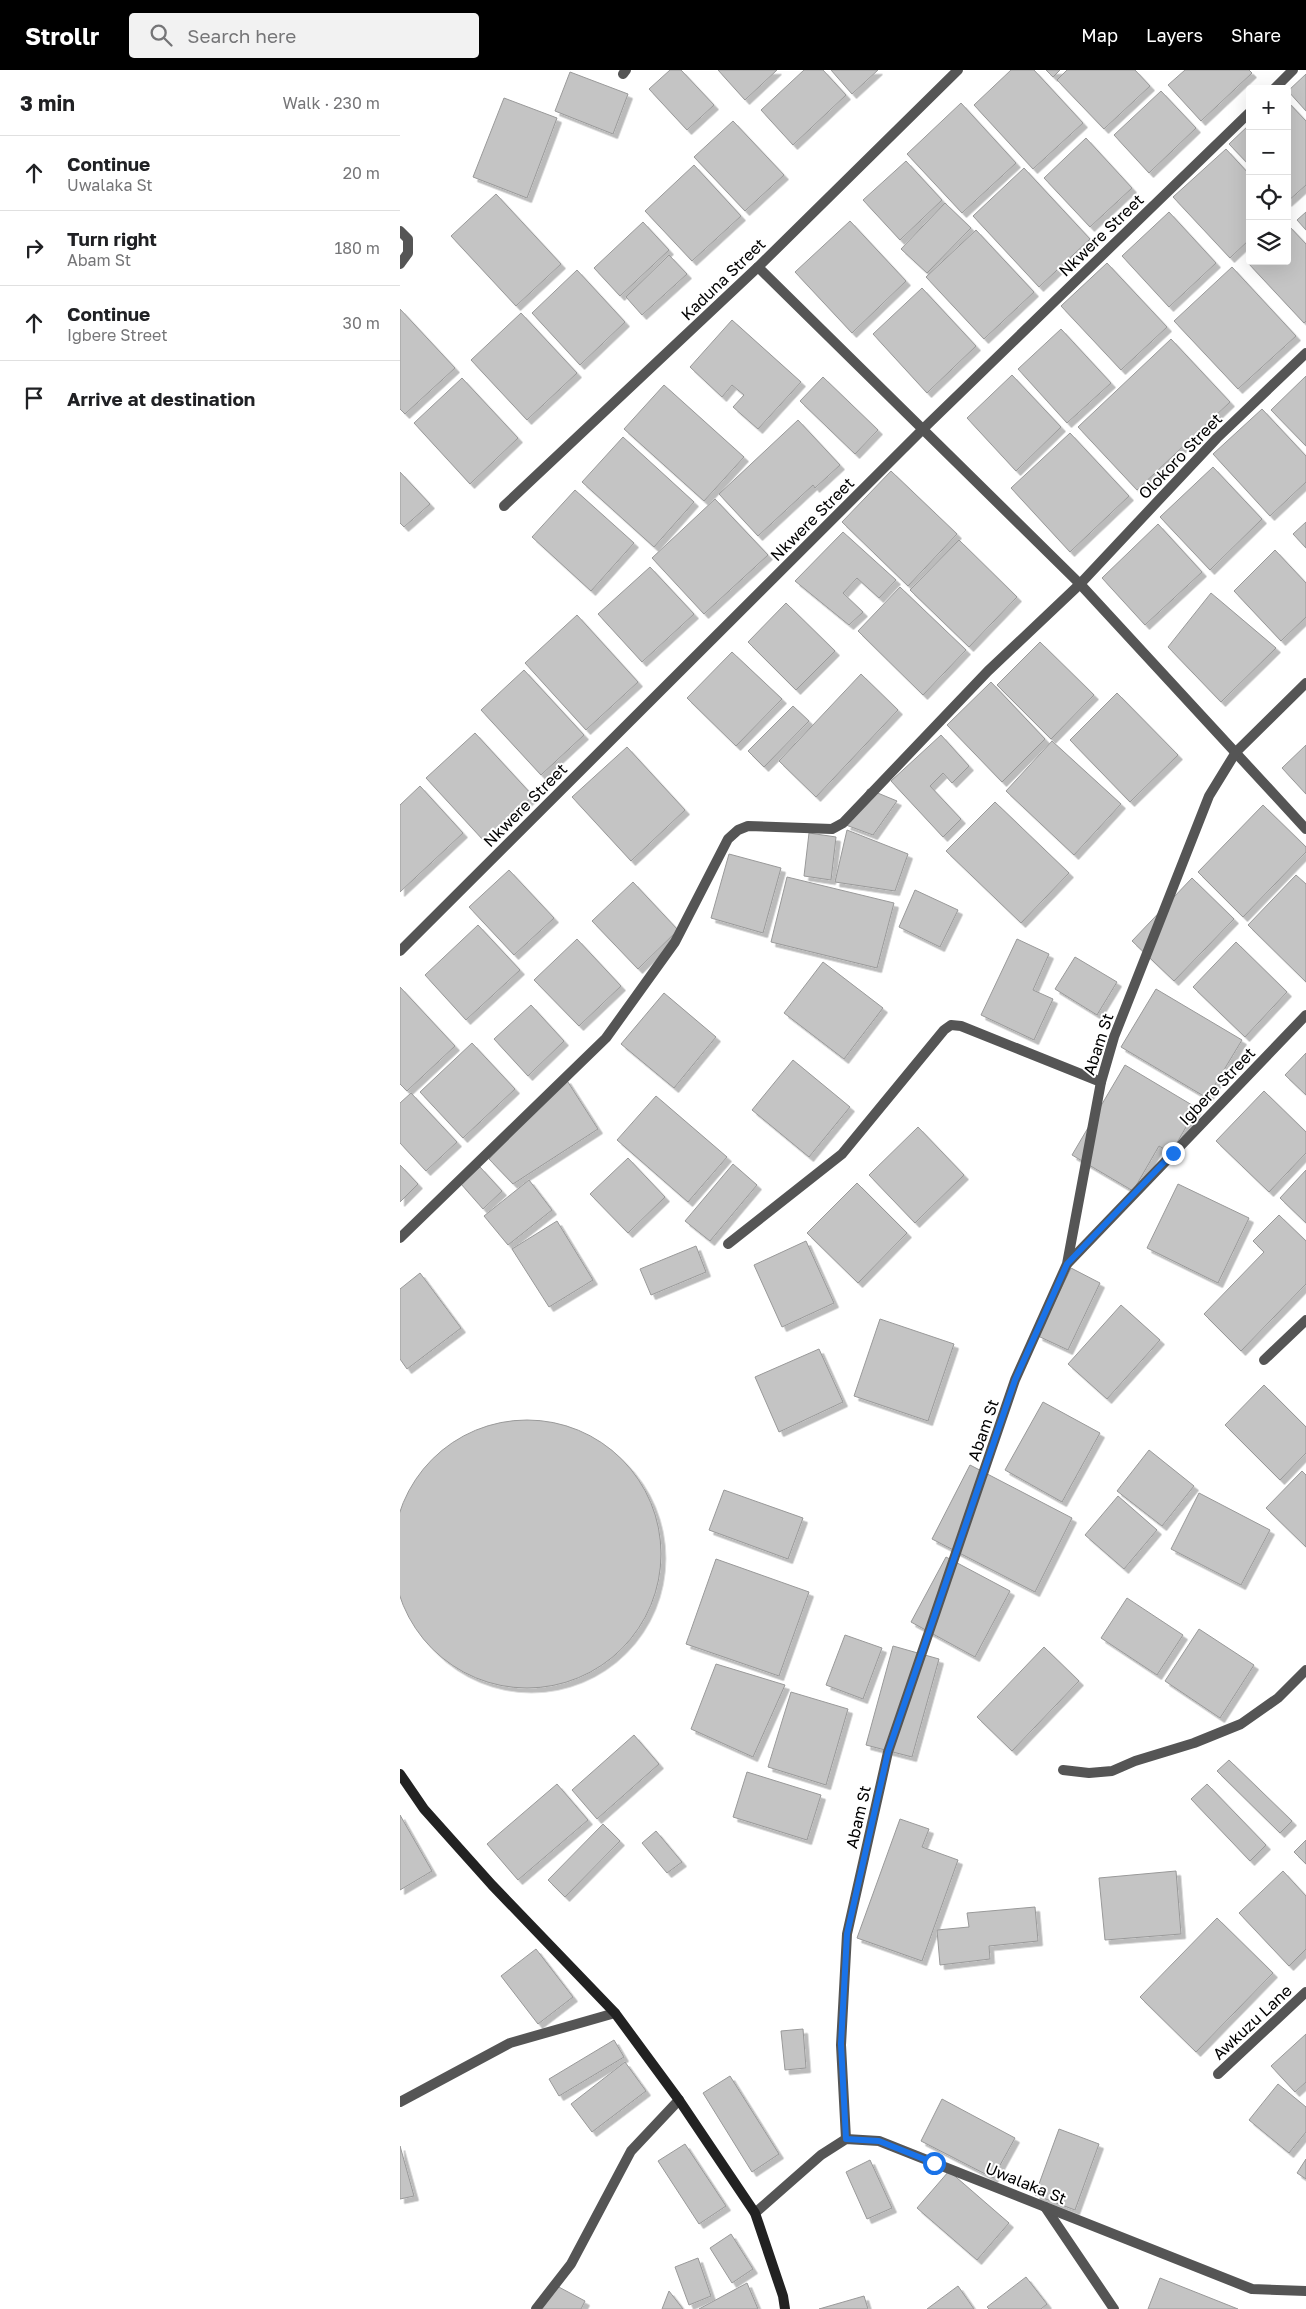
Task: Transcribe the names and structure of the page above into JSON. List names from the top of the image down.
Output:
{
  "streets": {
    "street": [
      "Nkwere Street",
      "Kaduna Street",
      "Olokoro Street",
      "Abam St",
      "Igbere Street",
      "Awkuzu Lane",
      "Uwalaka St"
    ]
  },
  "crossings": [
    ["Abam St", "Igbere Street"],
    ["Abam St", "Uwalaka St"]
  ],
  "page": {
    "header": "Strollr",
    "search": "Search here",
    "nav": ["Map", "Layers", "Share"],
    "heading": ["3 min", "Walk · 230 m"],
    "map_buttons": ["+", "−"],
    "list": [
      ["Continue", "Uwalaka St", "20 m"],
      ["Turn right", "Abam St", "180 m"],
      ["Continue", "Igbere Street", "30 m"],
      "Arrive at destination"
    ]
  }
}
